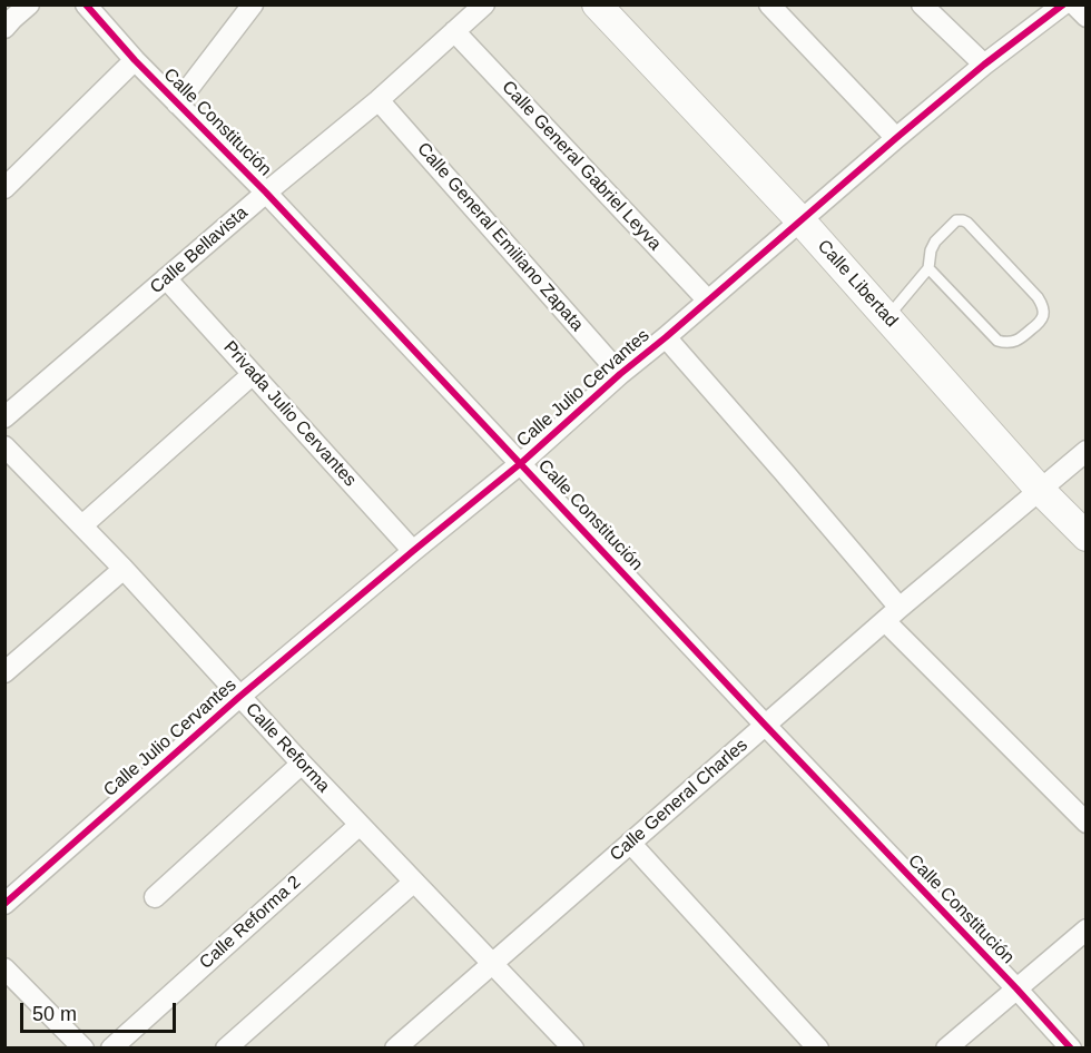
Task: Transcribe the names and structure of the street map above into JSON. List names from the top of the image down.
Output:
{
  "streets": {
    "street": [
      "Calle Constitución",
      "Calle General Gabriel Leyva",
      "Calle General Emiliano Zapata",
      "Calle Bellavista",
      "Calle Libertad",
      "Calle Julio Cervantes",
      "Privada Julio Cervantes",
      "Calle Reforma",
      "Calle General Charles",
      "Calle Reforma 2"
    ]
  },
  "crossings": [
    ["Calle Constitución", "Calle Bellavista"],
    ["Calle Constitución", "Calle Julio Cervantes"],
    ["Calle Constitución", "Calle General Charles"],
    ["Calle General Gabriel Leyva", "Calle Bellavista"],
    ["Calle General Gabriel Leyva", "Calle Julio Cervantes"],
    ["Calle General Emiliano Zapata", "Calle Bellavista"],
    ["Calle General Emiliano Zapata", "Calle Julio Cervantes"],
    ["Calle Bellavista", "Privada Julio Cervantes"],
    ["Calle Libertad", "Calle Julio Cervantes"],
    ["Calle Libertad", "Calle General Charles"],
    ["Calle Julio Cervantes", "Privada Julio Cervantes"],
    ["Calle Julio Cervantes", "Calle Reforma"],
    ["Calle Reforma", "Calle General Charles"],
    ["Calle Reforma", "Calle Reforma 2"]
  ],
  "scale_bar": "50 m"
}
